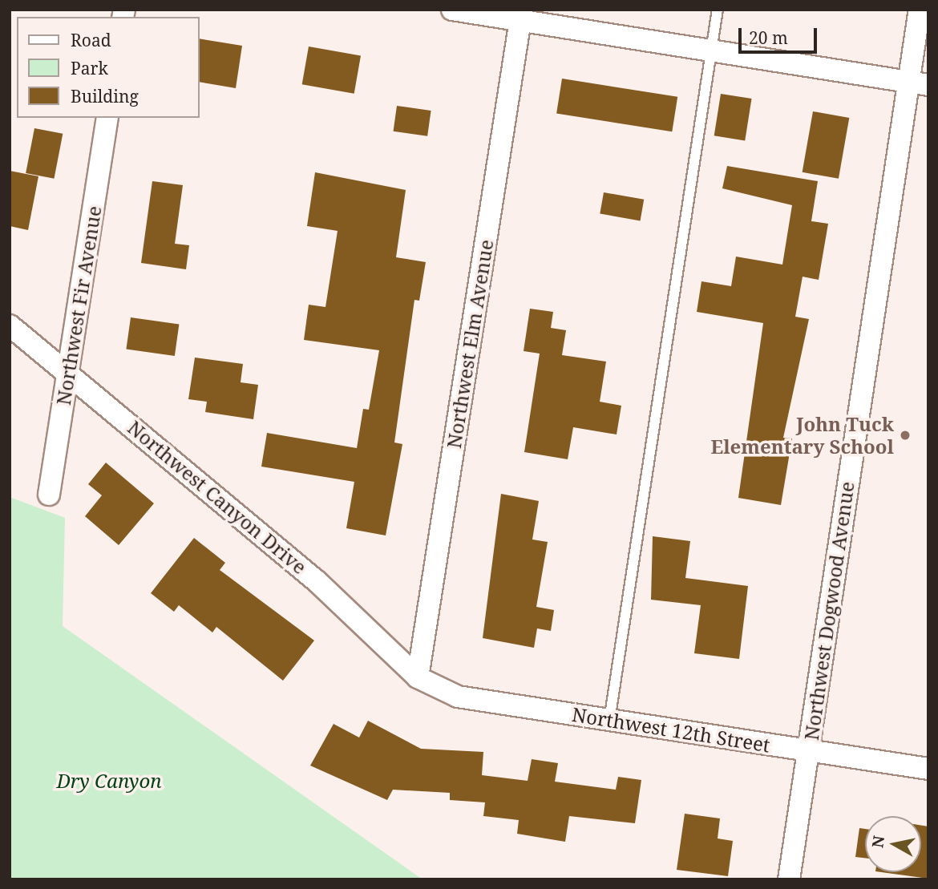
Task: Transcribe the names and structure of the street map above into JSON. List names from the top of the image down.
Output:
{
  "streets": {
    "street": [
      "Northwest Fir Avenue",
      "Northwest Elm Avenue",
      "Northwest Canyon Drive",
      "Northwest Dogwood Avenue",
      "Northwest 12th Street"
    ]
  },
  "crossings": [
    ["Northwest Fir Avenue", "Northwest Canyon Drive"],
    ["Northwest Elm Avenue", "Northwest Canyon Drive"],
    ["Northwest Elm Avenue", "Northwest 12th Street"],
    ["Northwest Canyon Drive", "Northwest 12th Street"],
    ["Northwest Dogwood Avenue", "Northwest 12th Street"]
  ],
  "parks": ["Dry Canyon"],
  "places": ["John Tuck Elementary School"],
  "legend": ["Road", "Park", "Building"],
  "scale_bar": "20 m",
  "north": "left"
}
